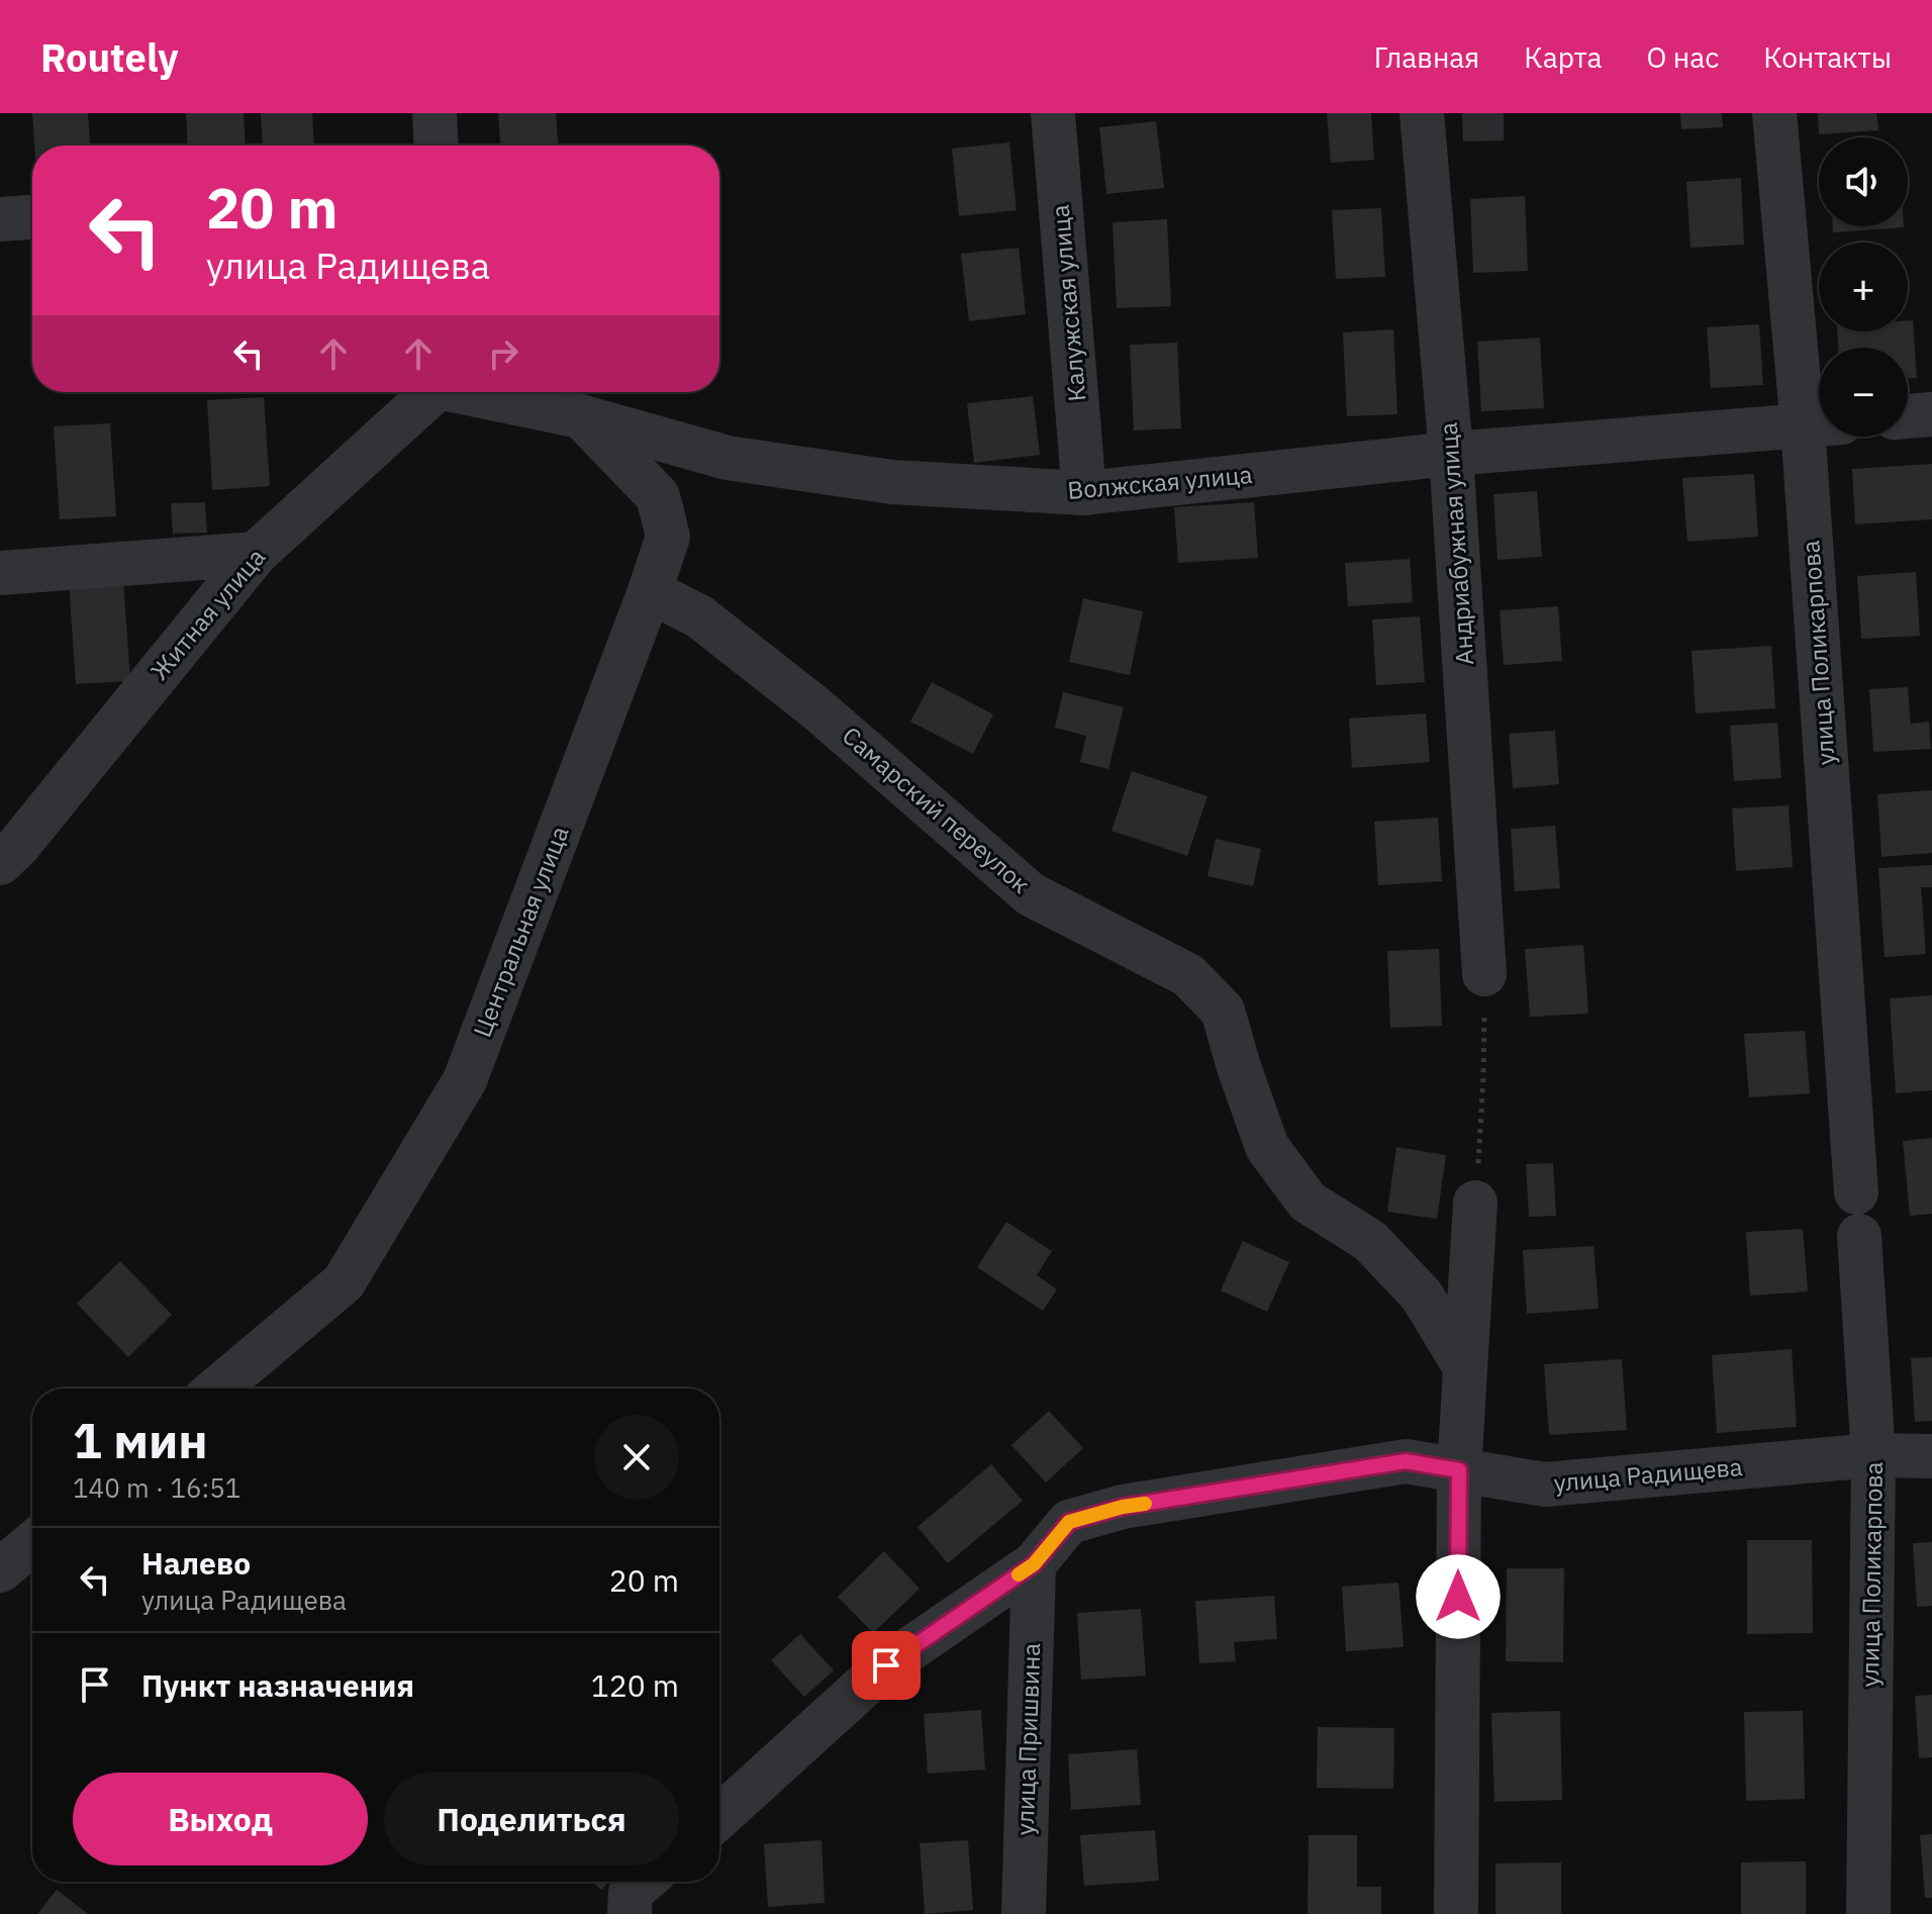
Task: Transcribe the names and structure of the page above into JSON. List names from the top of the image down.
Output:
{
  "streets": {
    "street": [
      "Калужская улица",
      "Волжская улица",
      "Андриабужная улица",
      "Житная улица",
      "улица Поликарпова",
      "Самарский переулок",
      "Центральная улица",
      "улица Радищева",
      "улица Пришвина"
    ]
  },
  "crossings": [
    ["Калужская улица", "Волжская улица"],
    ["Волжская улица", "Андриабужная улица"],
    ["Волжская улица", "Центральная улица"],
    ["улица Поликарпова", "улица Радищева"],
    ["Самарский переулок", "Центральная улица"],
    ["улица Радищева", "улица Пришвина"]
  ],
  "page": {
    "header": "Routely",
    "nav": [
      "Главная",
      "Карта",
      "О нас",
      "Контакты"
    ],
    "map_buttons": ["+", "−"],
    "turn": ["20 m", "улица Радищева"],
    "heading": ["1 мин", "140 m · 16:51"],
    "list": [
      {
        "name": "Налево",
        "note": "улица Радищева",
        "value": "20 m"
      },
      {
        "name": "Пункт назначения",
        "value": "120 m"
      }
    ],
    "buttons": ["Выход", "Поделиться"]
  }
}
